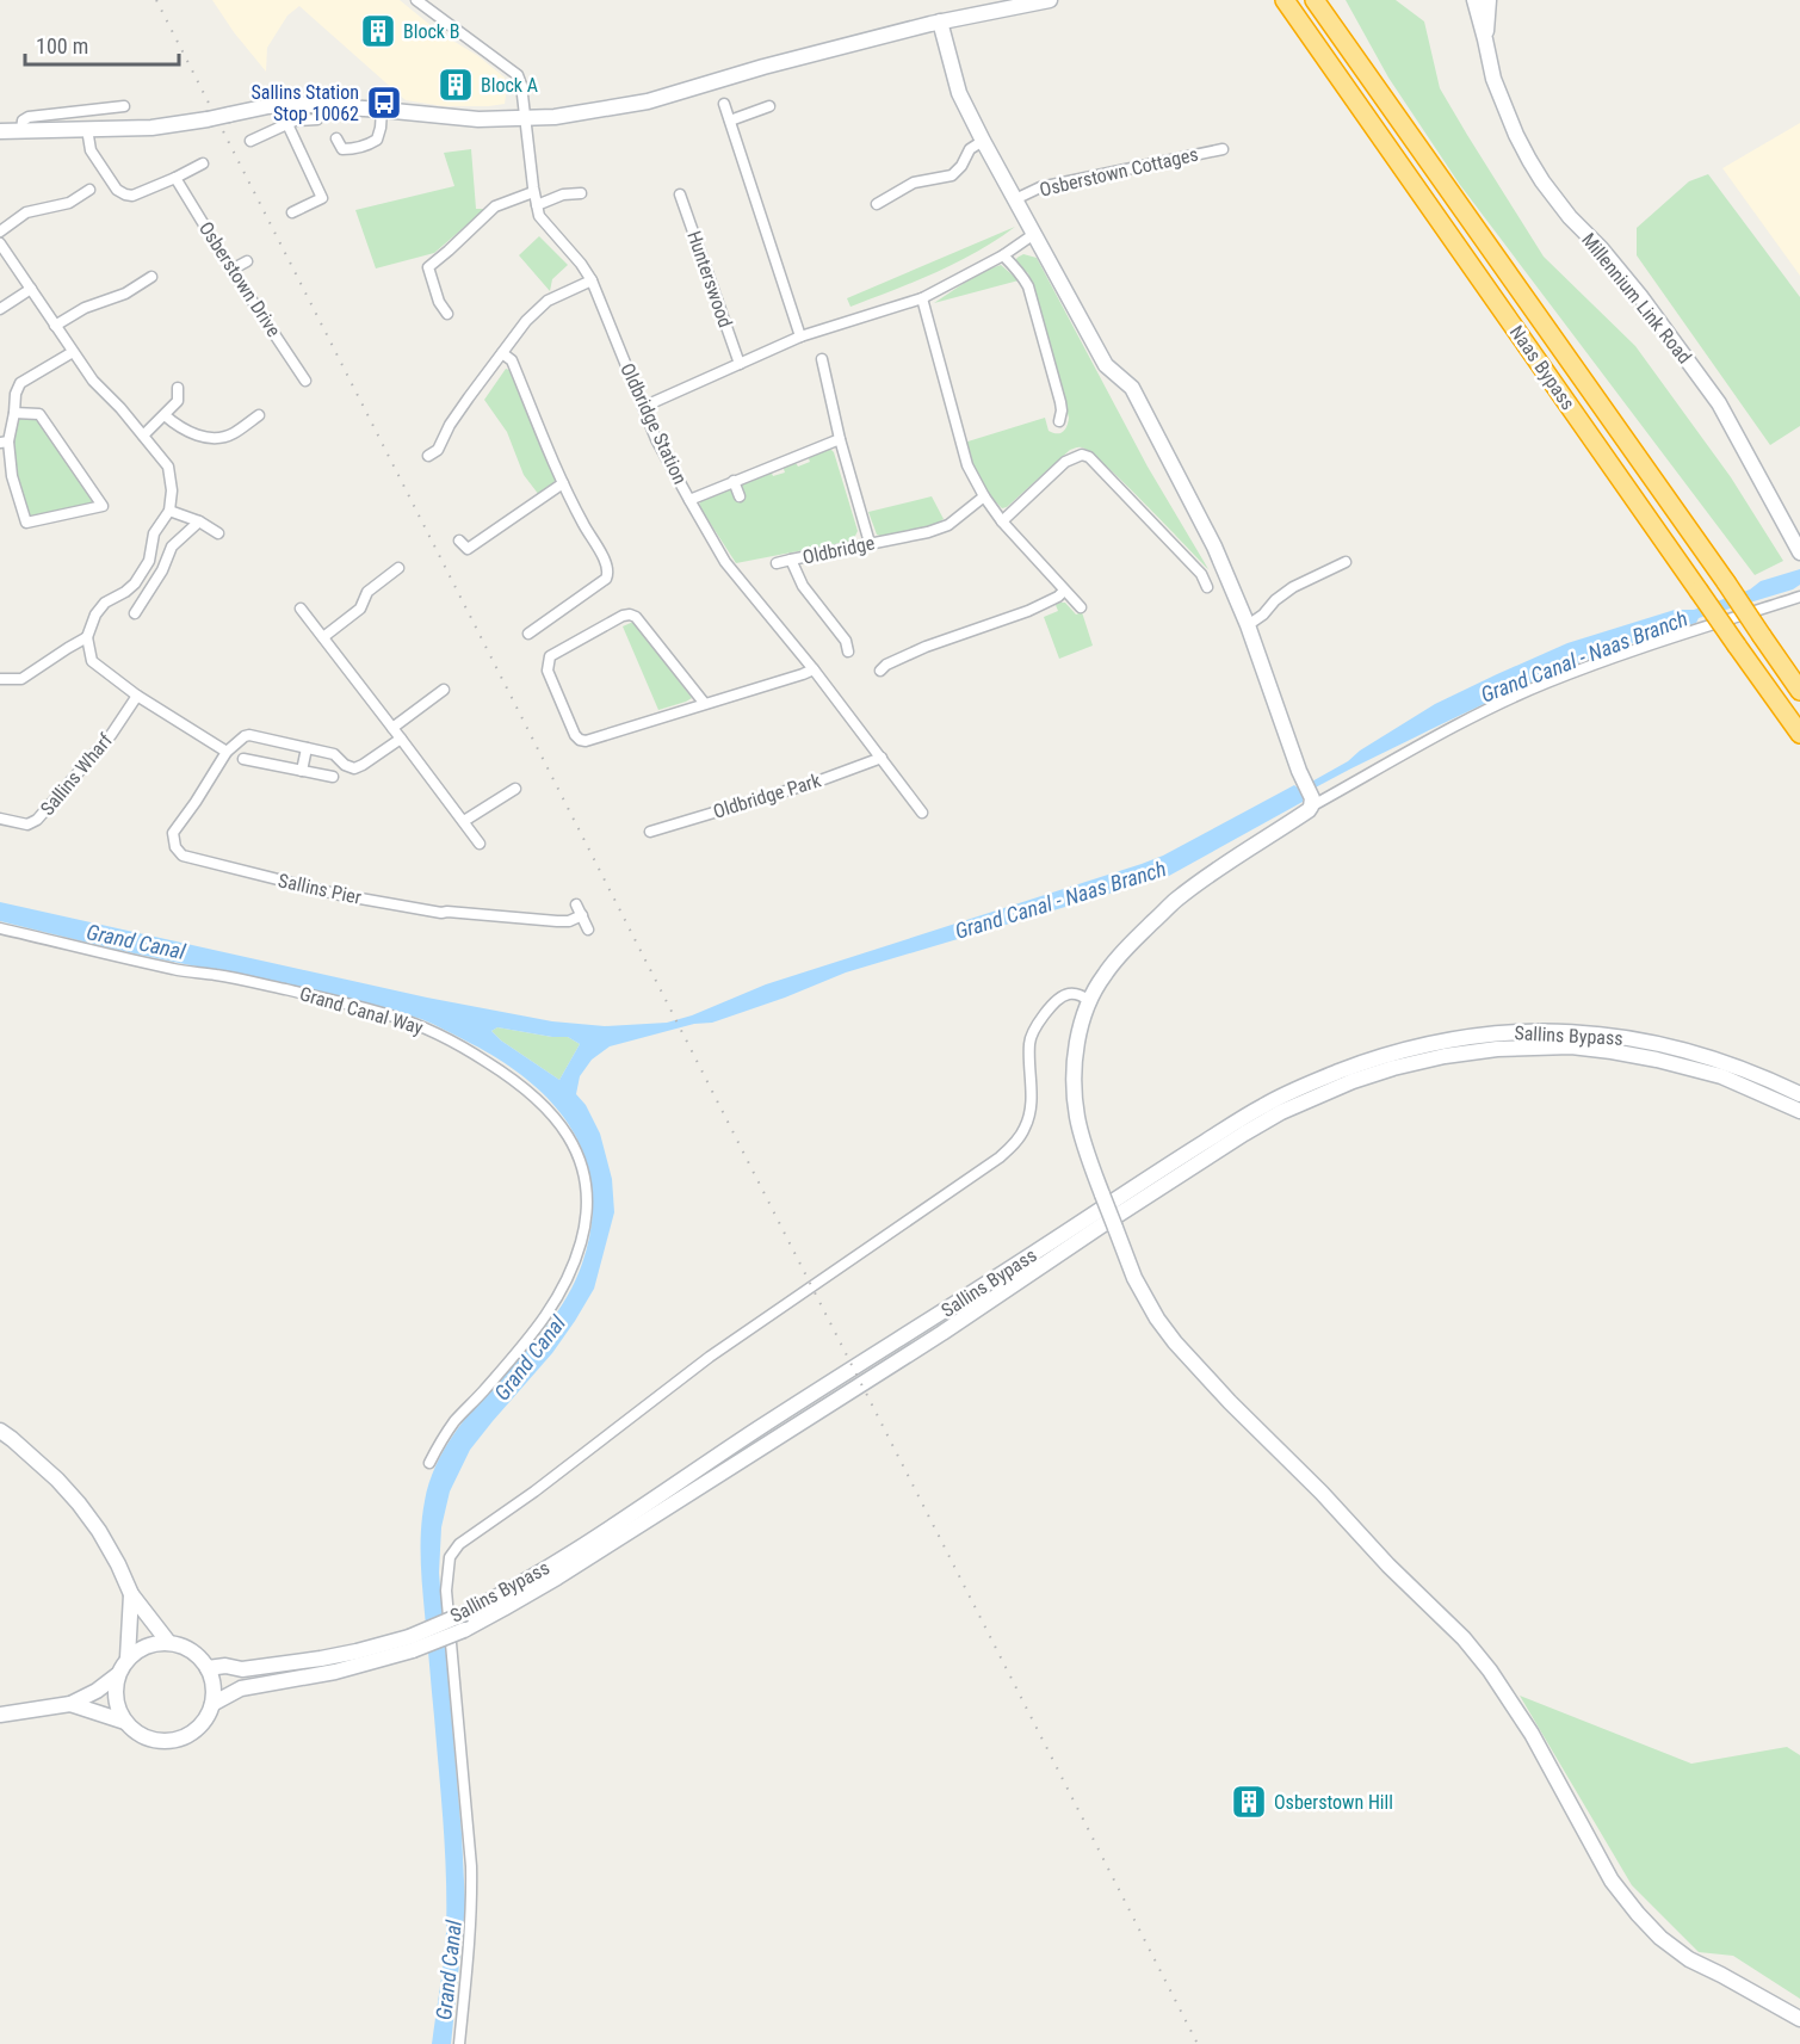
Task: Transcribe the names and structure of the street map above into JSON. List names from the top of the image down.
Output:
{
  "streets": {
    "highway": ["Naas Bypass"],
    "main road": ["Millennium Link Road", "Sallins Bypass"],
    "street": [
      "Osberstown Cottages",
      "Osberstown Drive",
      "Hunterswood",
      "Oldbridge Station",
      "Oldbridge",
      "Sallins Wharf",
      "Oldbridge Park",
      "Sallins Pier",
      "Grand Canal Way"
    ]
  },
  "water": ["Grand Canal - Naas Branch", "Grand Canal"],
  "places": {
    "building": ["Block B", "Block A", "Osberstown Hill"],
    "bus stop": ["Sallins Station Stop 10062"]
  },
  "scale_bar": "100 m"
}
